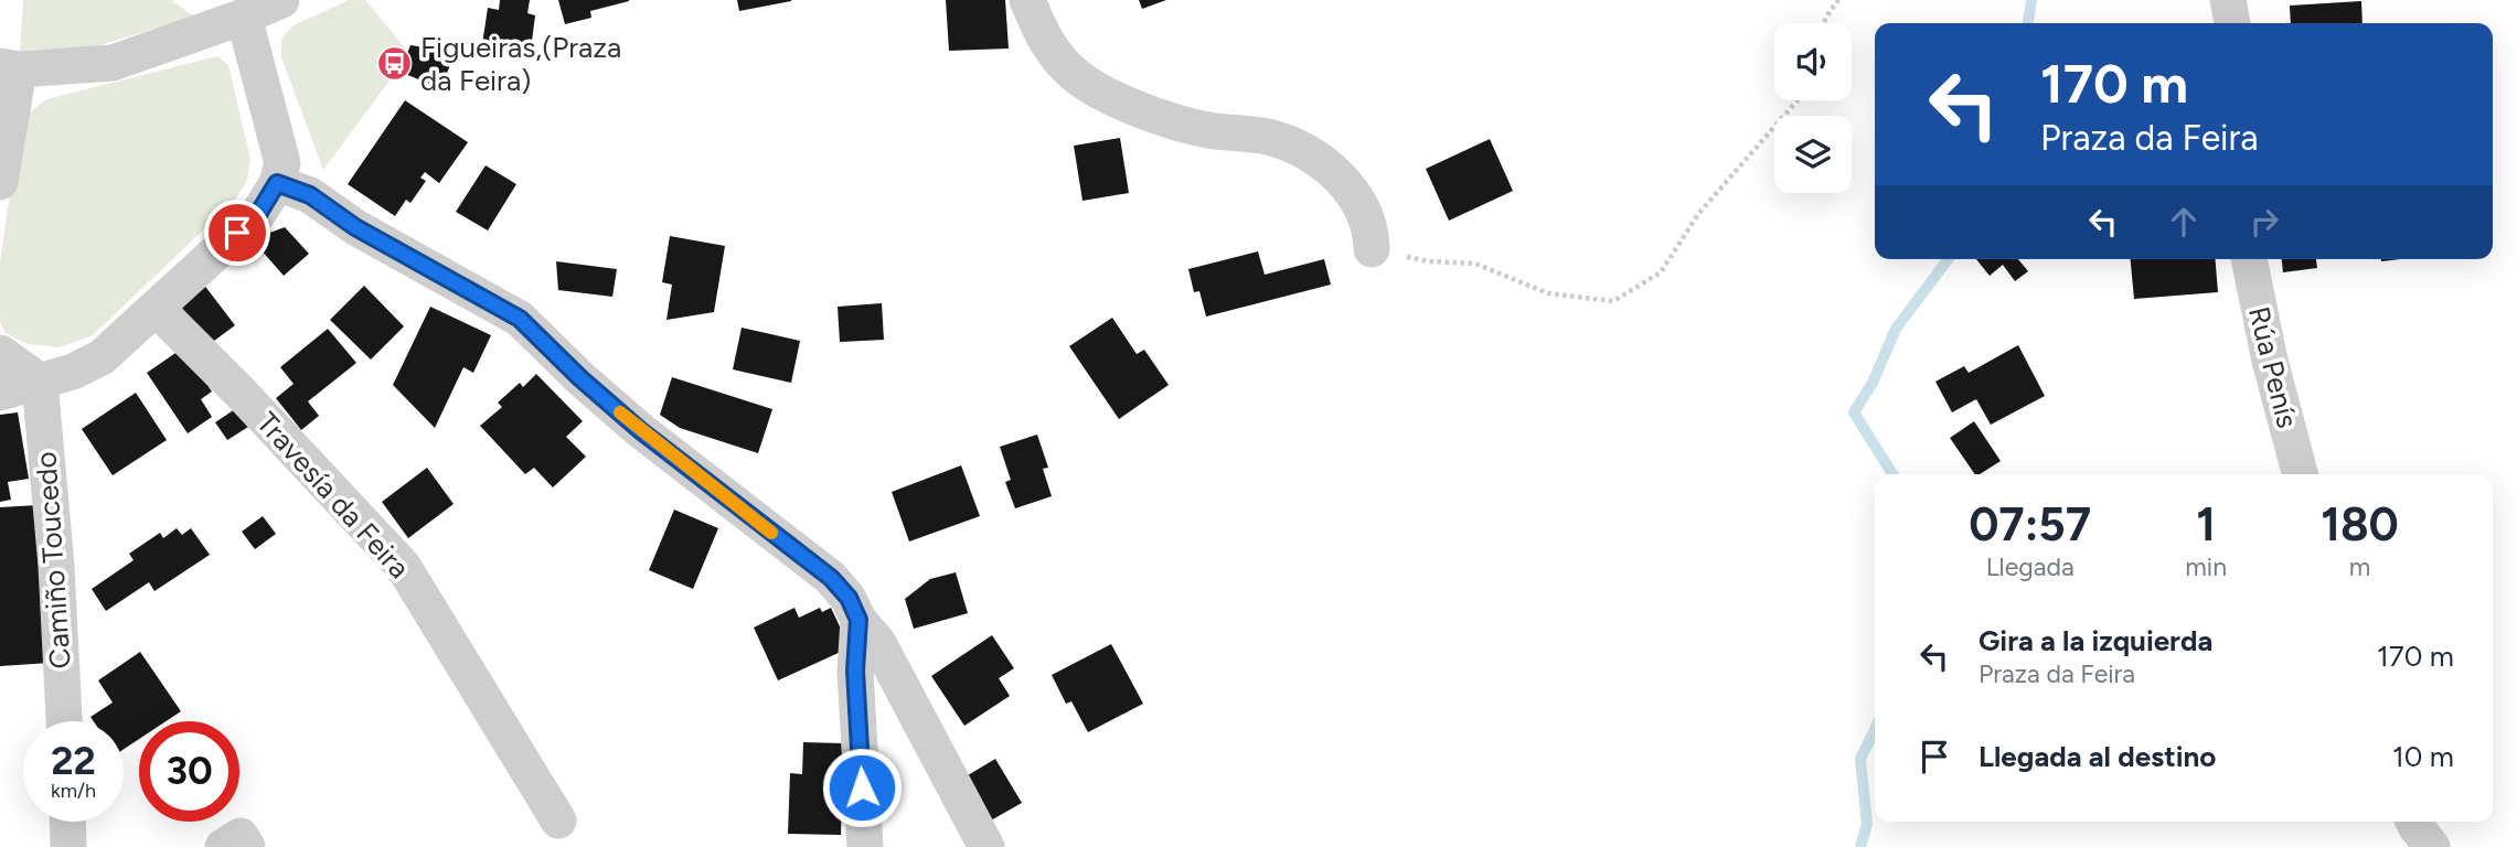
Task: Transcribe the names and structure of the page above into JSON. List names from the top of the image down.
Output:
{
  "streets": {
    "street": ["Rúa Penís", "Travesía da Feira", "Camiño Toucedo"]
  },
  "places": {
    "bus stop": ["Figueiras,(Praza da Feira)"]
  },
  "page": {
    "turn": ["170 m", "Praza da Feira"],
    "eta": [
      "07:57",
      "Llegada",
      "1",
      "min",
      "180",
      "m"
    ],
    "list": [
      {
        "name": "Gira a la izquierda",
        "note": "Praza da Feira",
        "value": "170 m"
      },
      {
        "name": "Llegada al destino",
        "value": "10 m"
      }
    ],
    "speed": "22 km/h",
    "limit": "30"
  }
}
